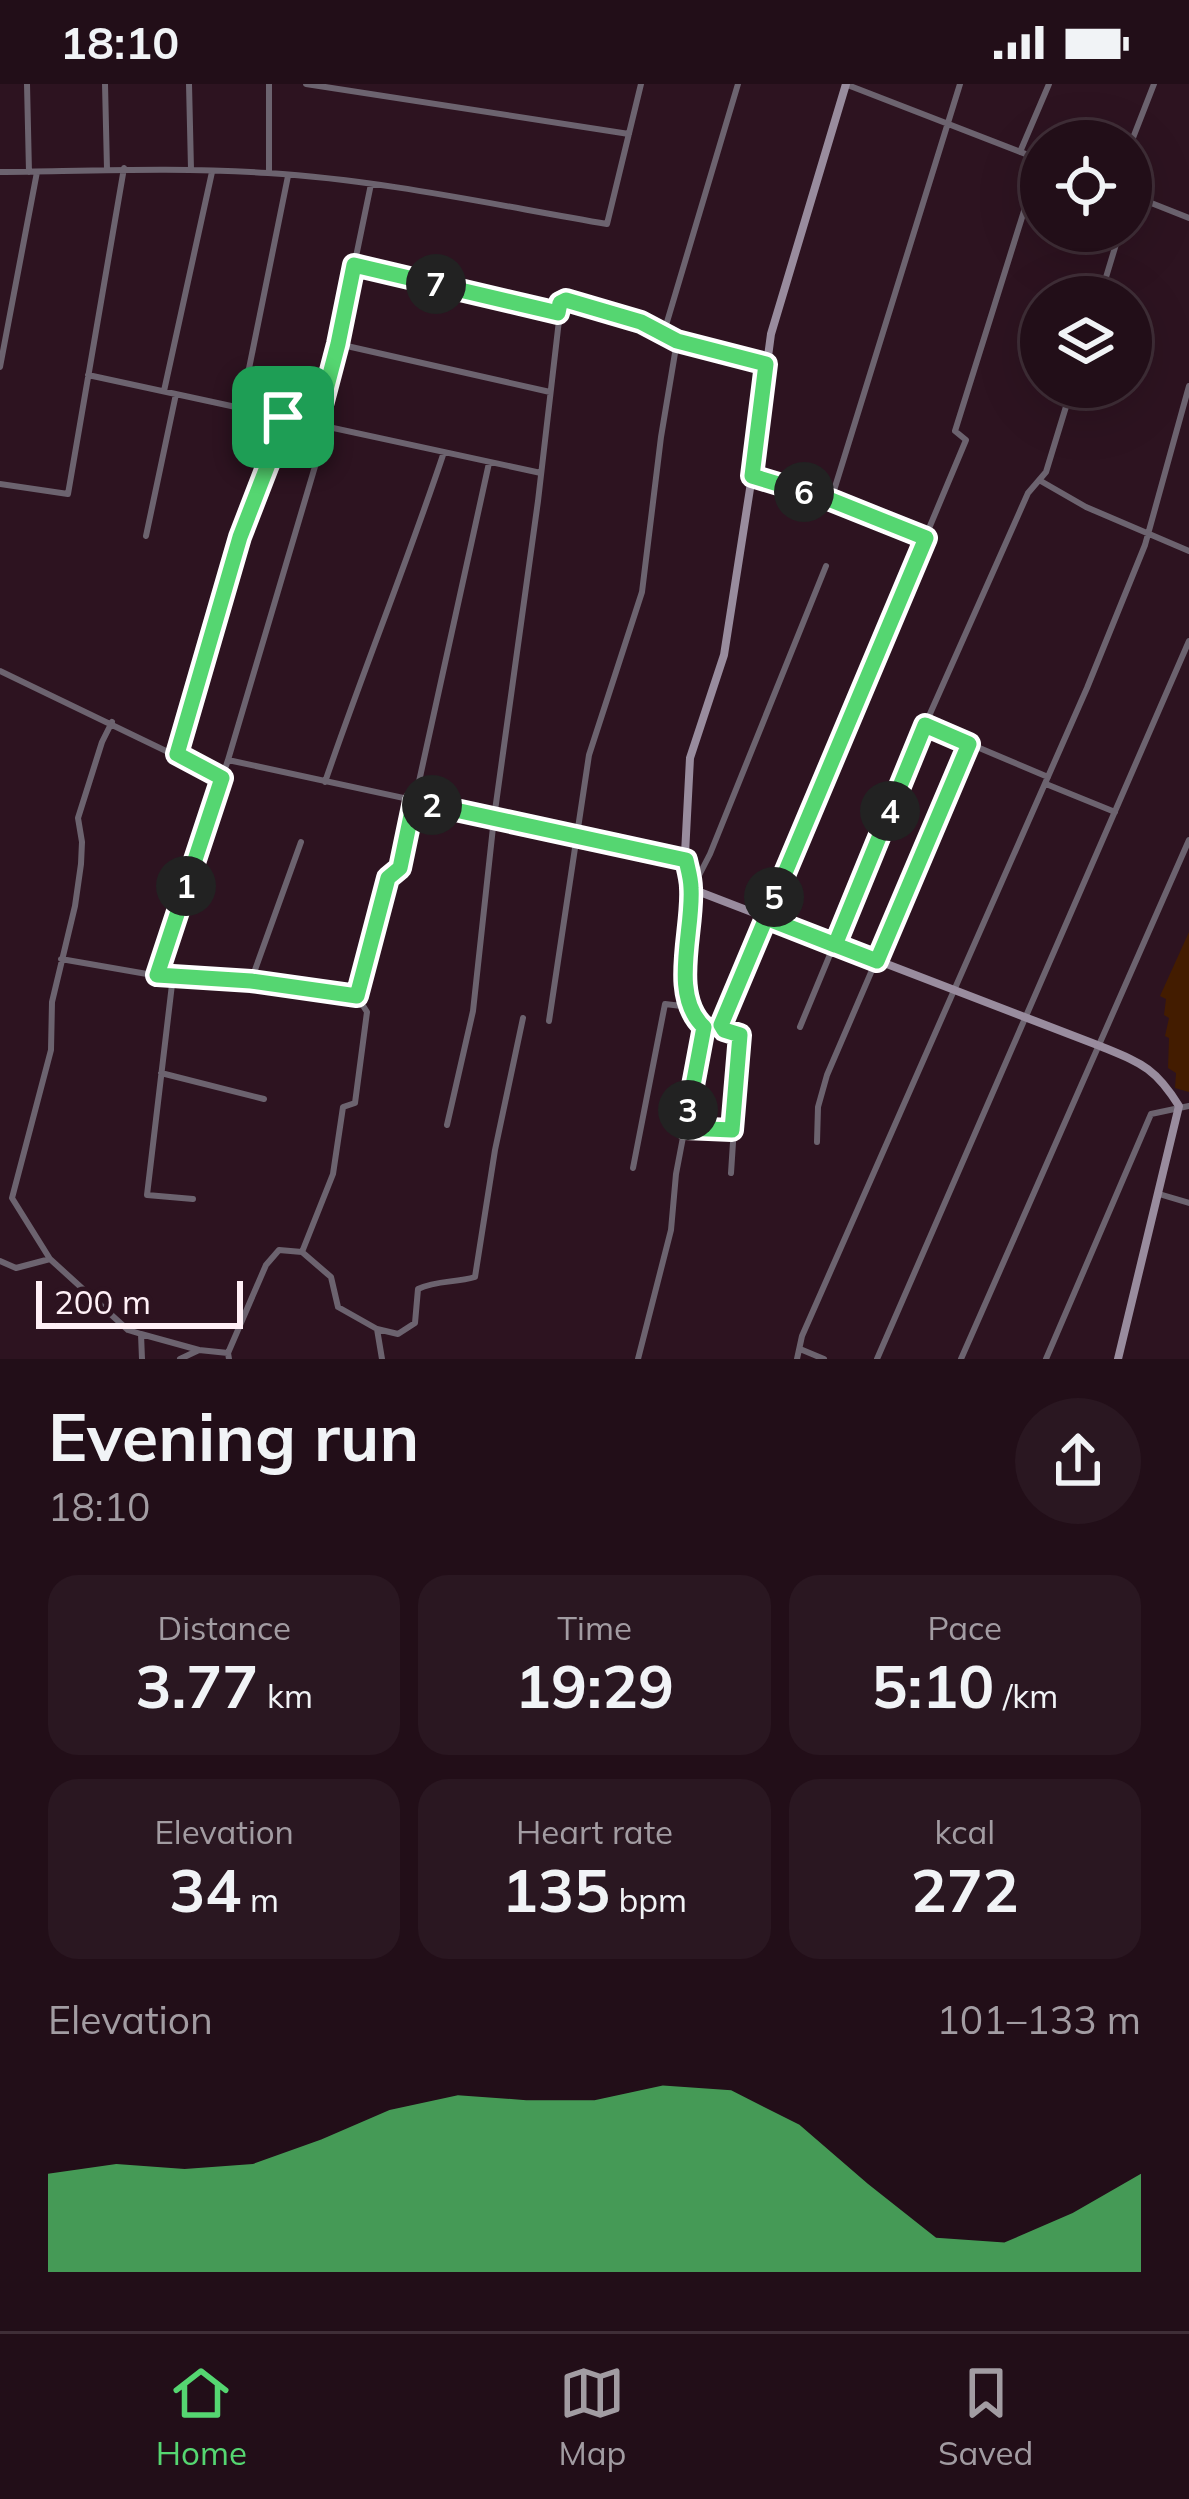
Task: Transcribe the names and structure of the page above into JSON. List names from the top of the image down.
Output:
{
  "scale_bar": "200 m",
  "page": {
    "status": "18:10",
    "pins": [
      "7",
      "6",
      "2",
      "4",
      "1",
      "5",
      "3"
    ],
    "scale": "200 m",
    "heading": ["Evening run", "18:10"],
    "stats": [
      ["Distance", "3.77 km"],
      ["Time", "19:29"],
      ["Pace", "5:10 /km"],
      ["Elevation", "34 m"],
      ["Heart rate", "135 bpm"],
      ["kcal", "272"]
    ],
    "chart": ["Elevation", "101–133 m"],
    "tabs": ["Home", "Map", "Saved"]
  }
}
